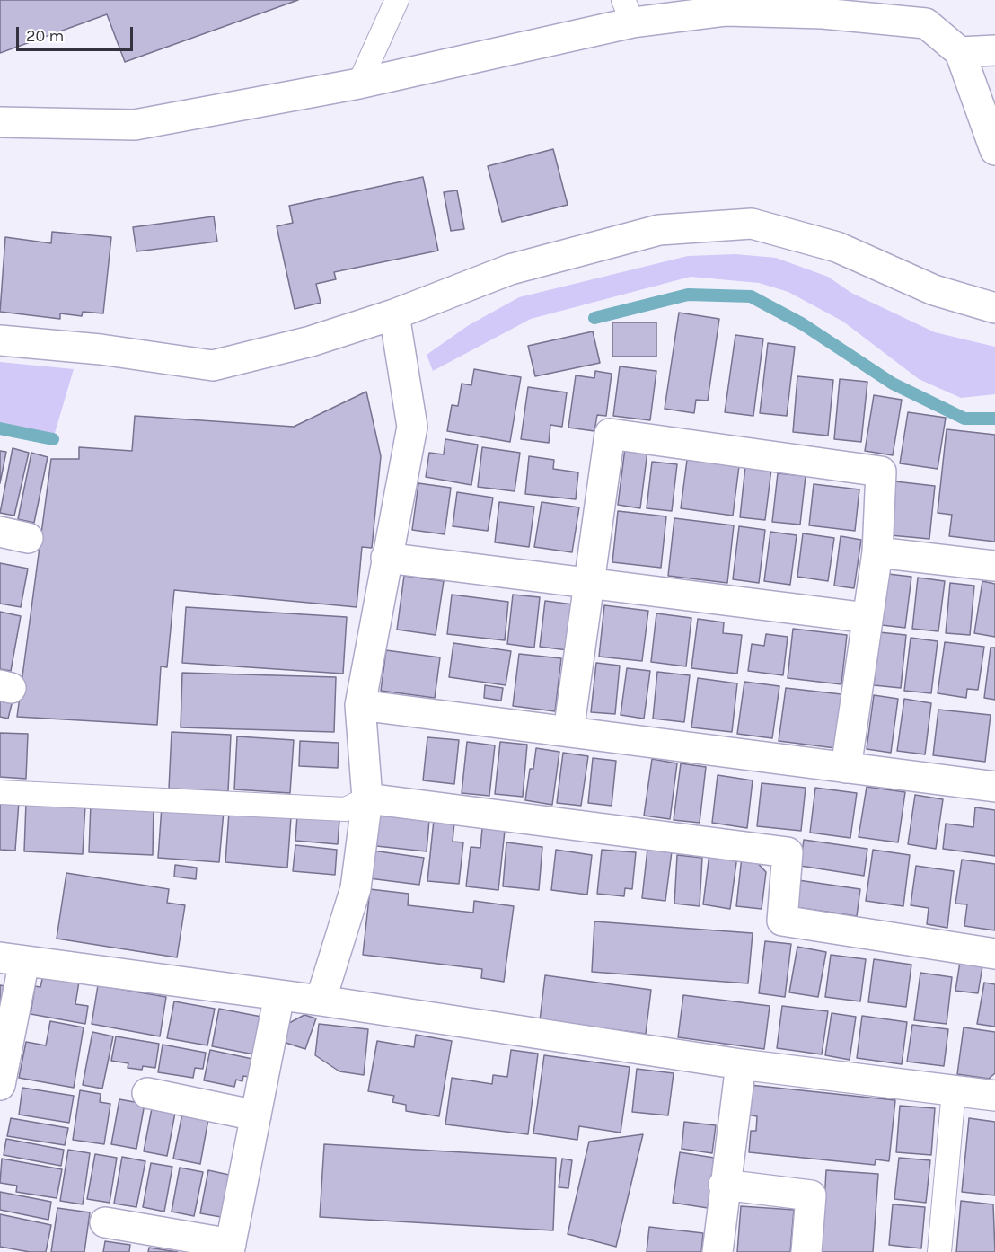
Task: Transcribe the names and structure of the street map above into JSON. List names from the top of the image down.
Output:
{
  "scale_bar": "20 m"
}
